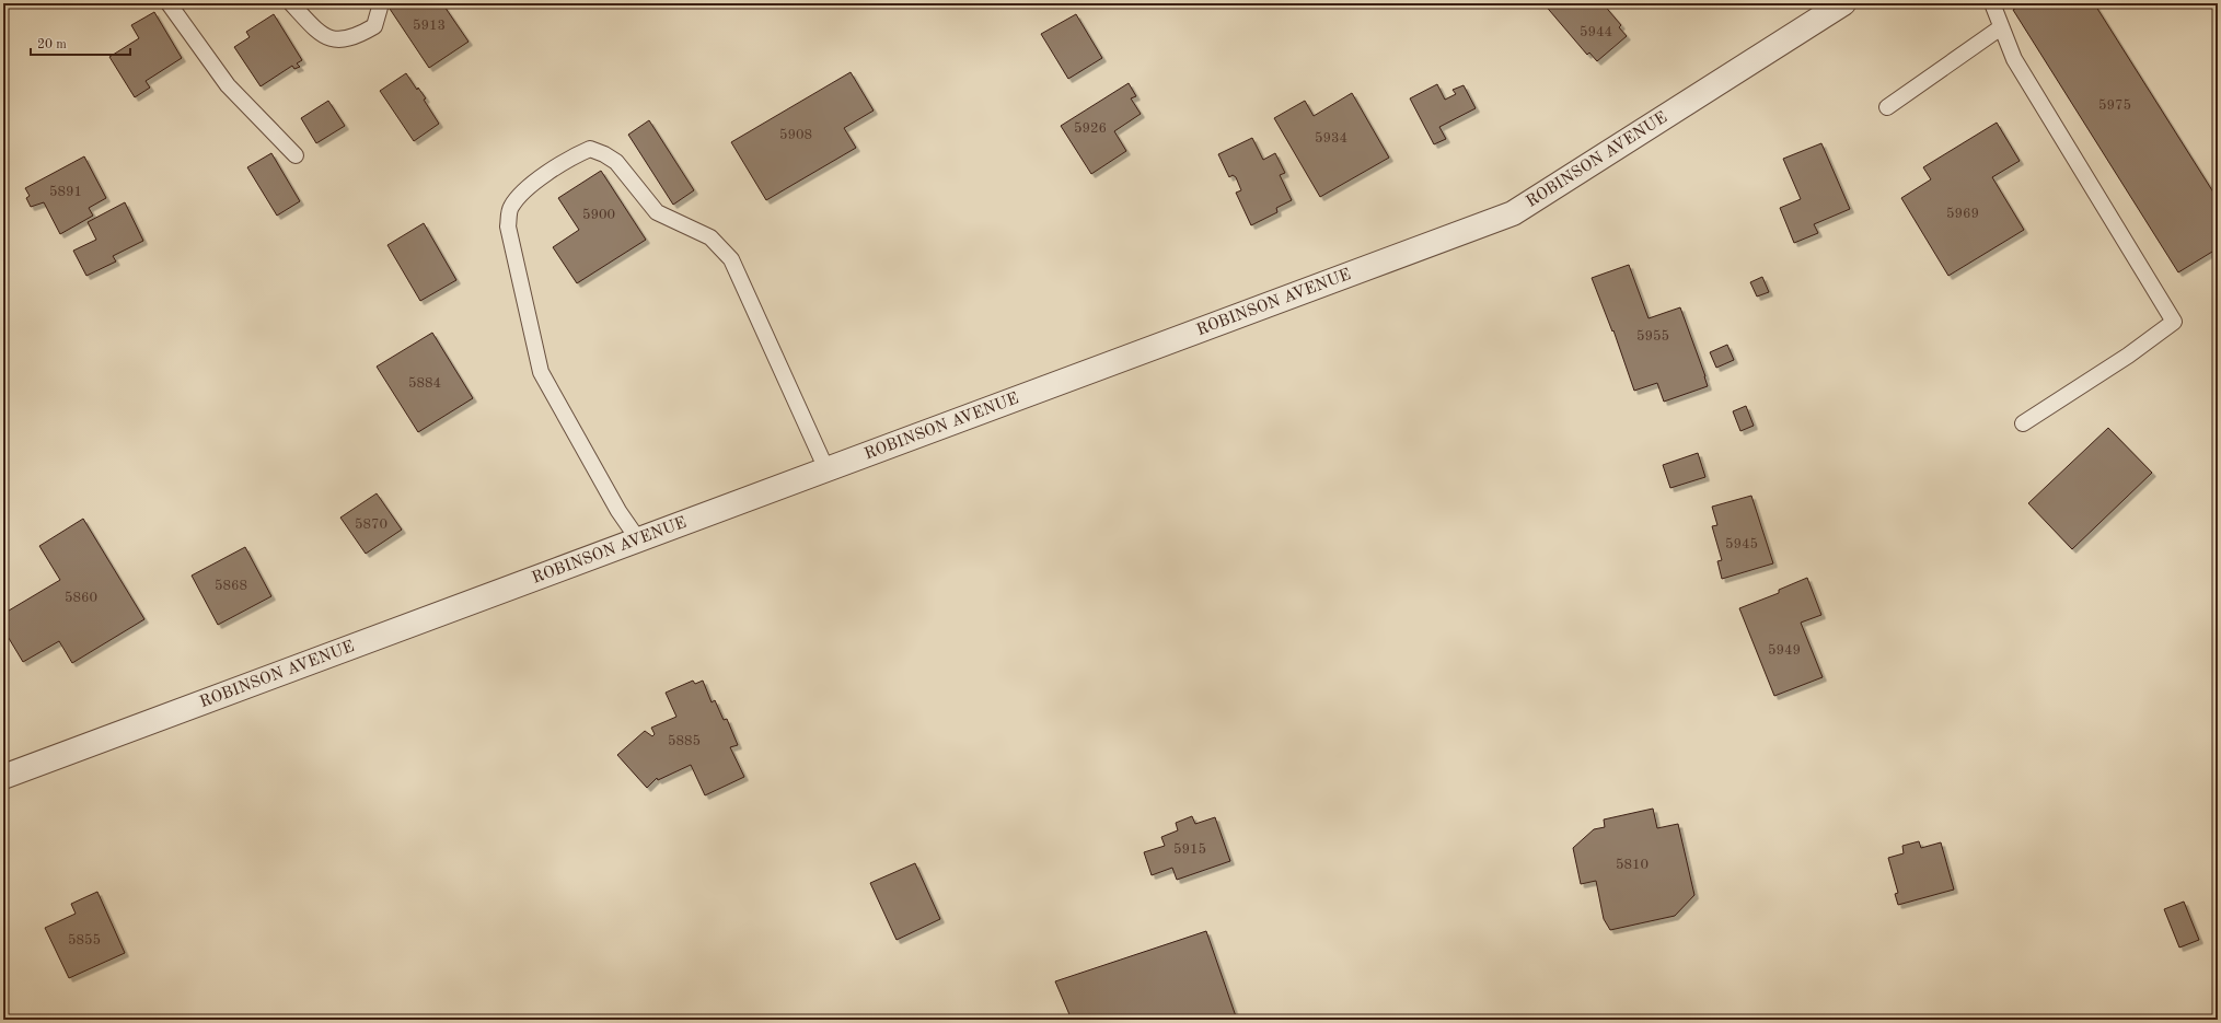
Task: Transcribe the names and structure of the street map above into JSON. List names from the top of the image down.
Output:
{
  "streets": {
    "street": ["ROBINSON AVENUE"]
  },
  "house_numbers": [
    "5913",
    "5944",
    "5975",
    "5926",
    "5908",
    "5934",
    "5891",
    "5969",
    "5900",
    "5955",
    "5884",
    "5870",
    "5945",
    "5868",
    "5860",
    "5949",
    "5885",
    "5915",
    "5810",
    "5855"
  ],
  "scale_bar": "20 m"
}
